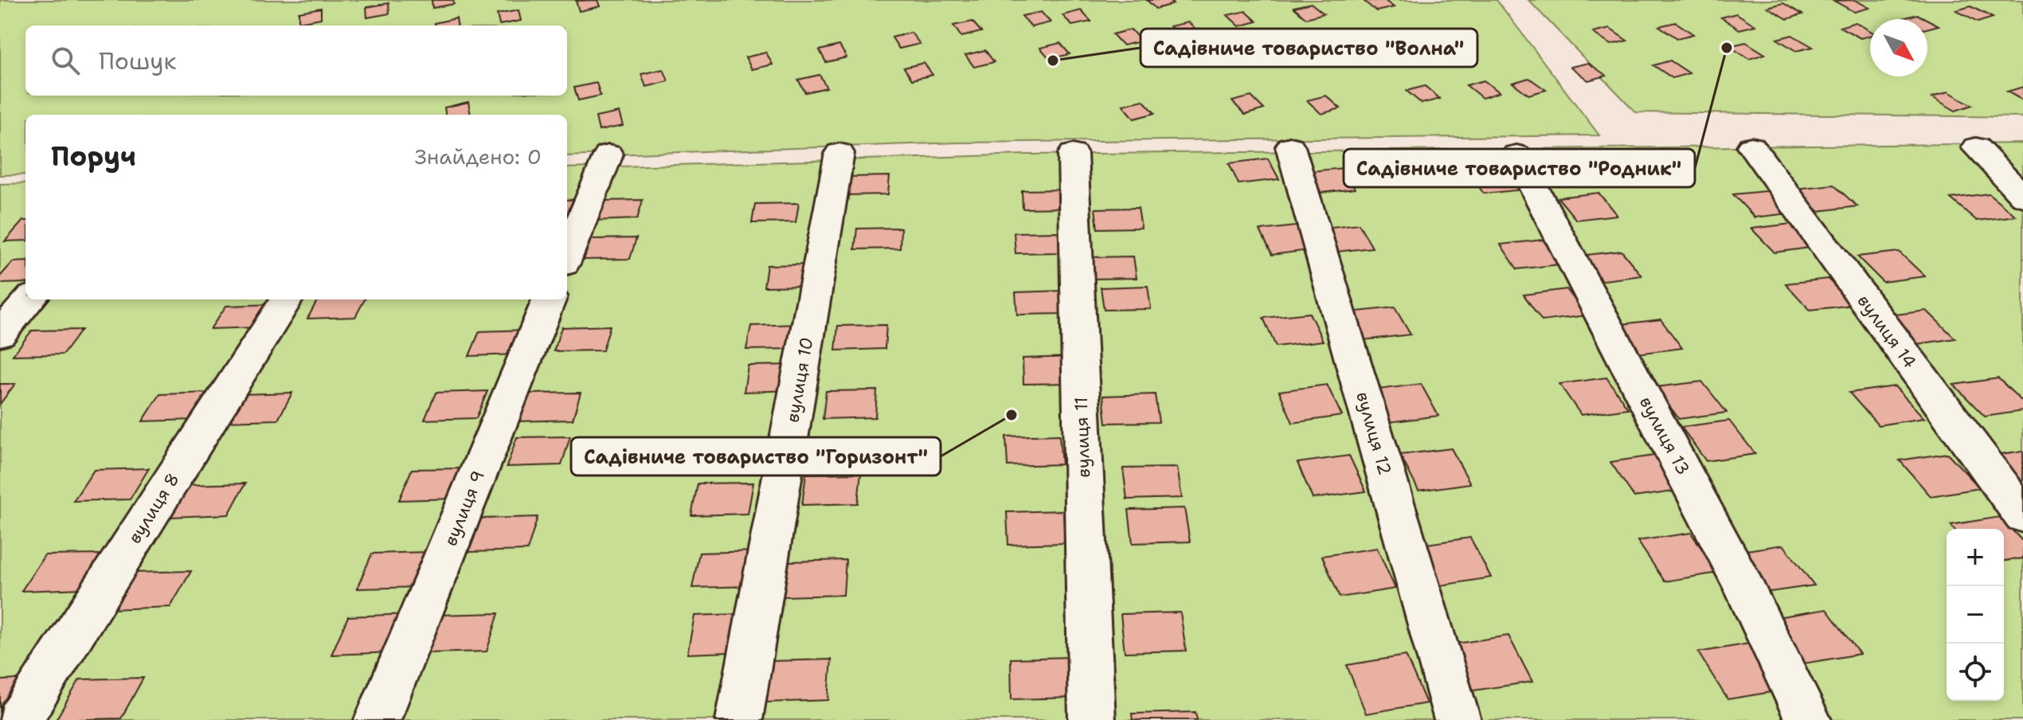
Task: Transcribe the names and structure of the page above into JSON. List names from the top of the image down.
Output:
{
  "streets": {
    "street": [
      "вулиця 14",
      "вулиця 10",
      "вулиця 12",
      "вулиця 13",
      "вулиця 11",
      "вулиця 8",
      "вулиця 9"
    ]
  },
  "places": ["Садівниче товариство \"Родник\"", "Садівниче товариство \"Волна\"", "Садівниче товариство \"Горизонт\""],
  "north": "bottom right",
  "page": {
    "search": "Пошук",
    "heading": ["Поруч", "Знайдено: 0"],
    "map_buttons": ["+", "−"]
  }
}
